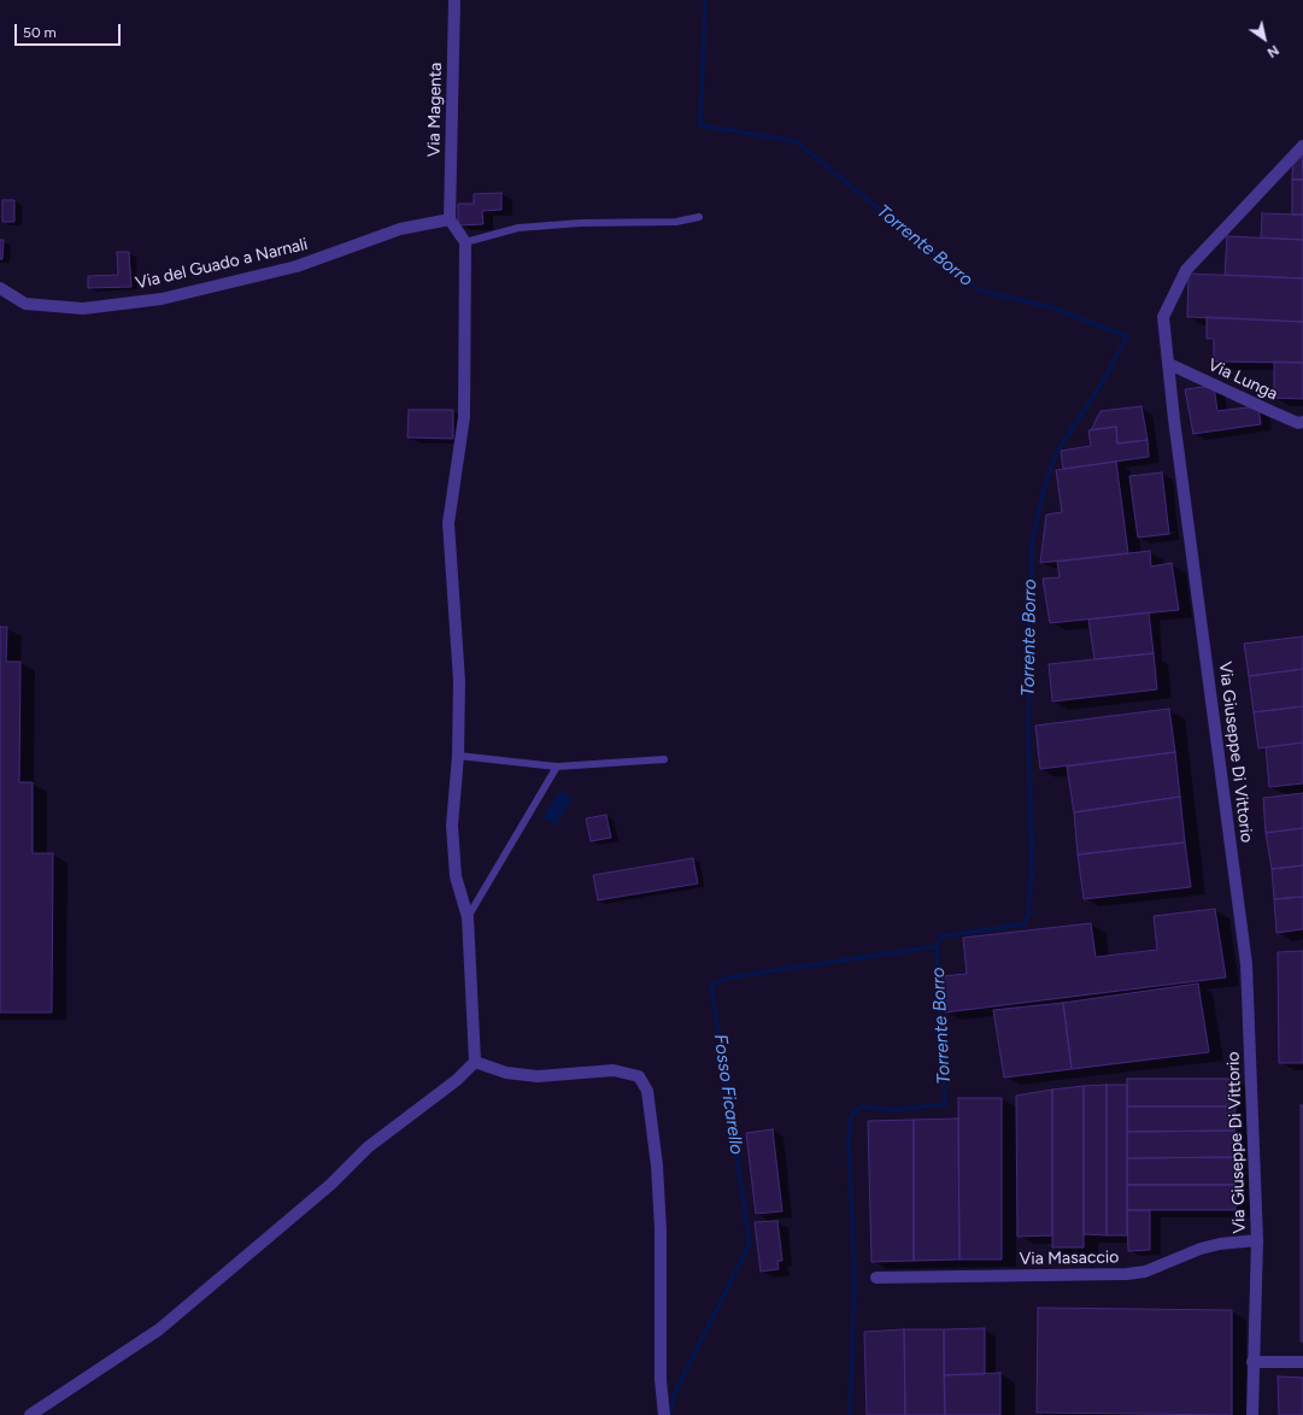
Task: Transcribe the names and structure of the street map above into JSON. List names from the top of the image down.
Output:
{
  "streets": {
    "street": [
      "Via Magenta",
      "Via del Guado a Narnali",
      "Via Lunga",
      "Via Giuseppe Di Vittorio",
      "Via Masaccio"
    ]
  },
  "crossings": [
    ["Via Magenta", "Via del Guado a Narnali"],
    ["Via Lunga", "Via Giuseppe Di Vittorio"],
    ["Via Giuseppe Di Vittorio", "Via Masaccio"]
  ],
  "water": ["Torrente Borro", "Fosso Ficarello"],
  "scale_bar": "50 m",
  "north": "bottom right"
}
